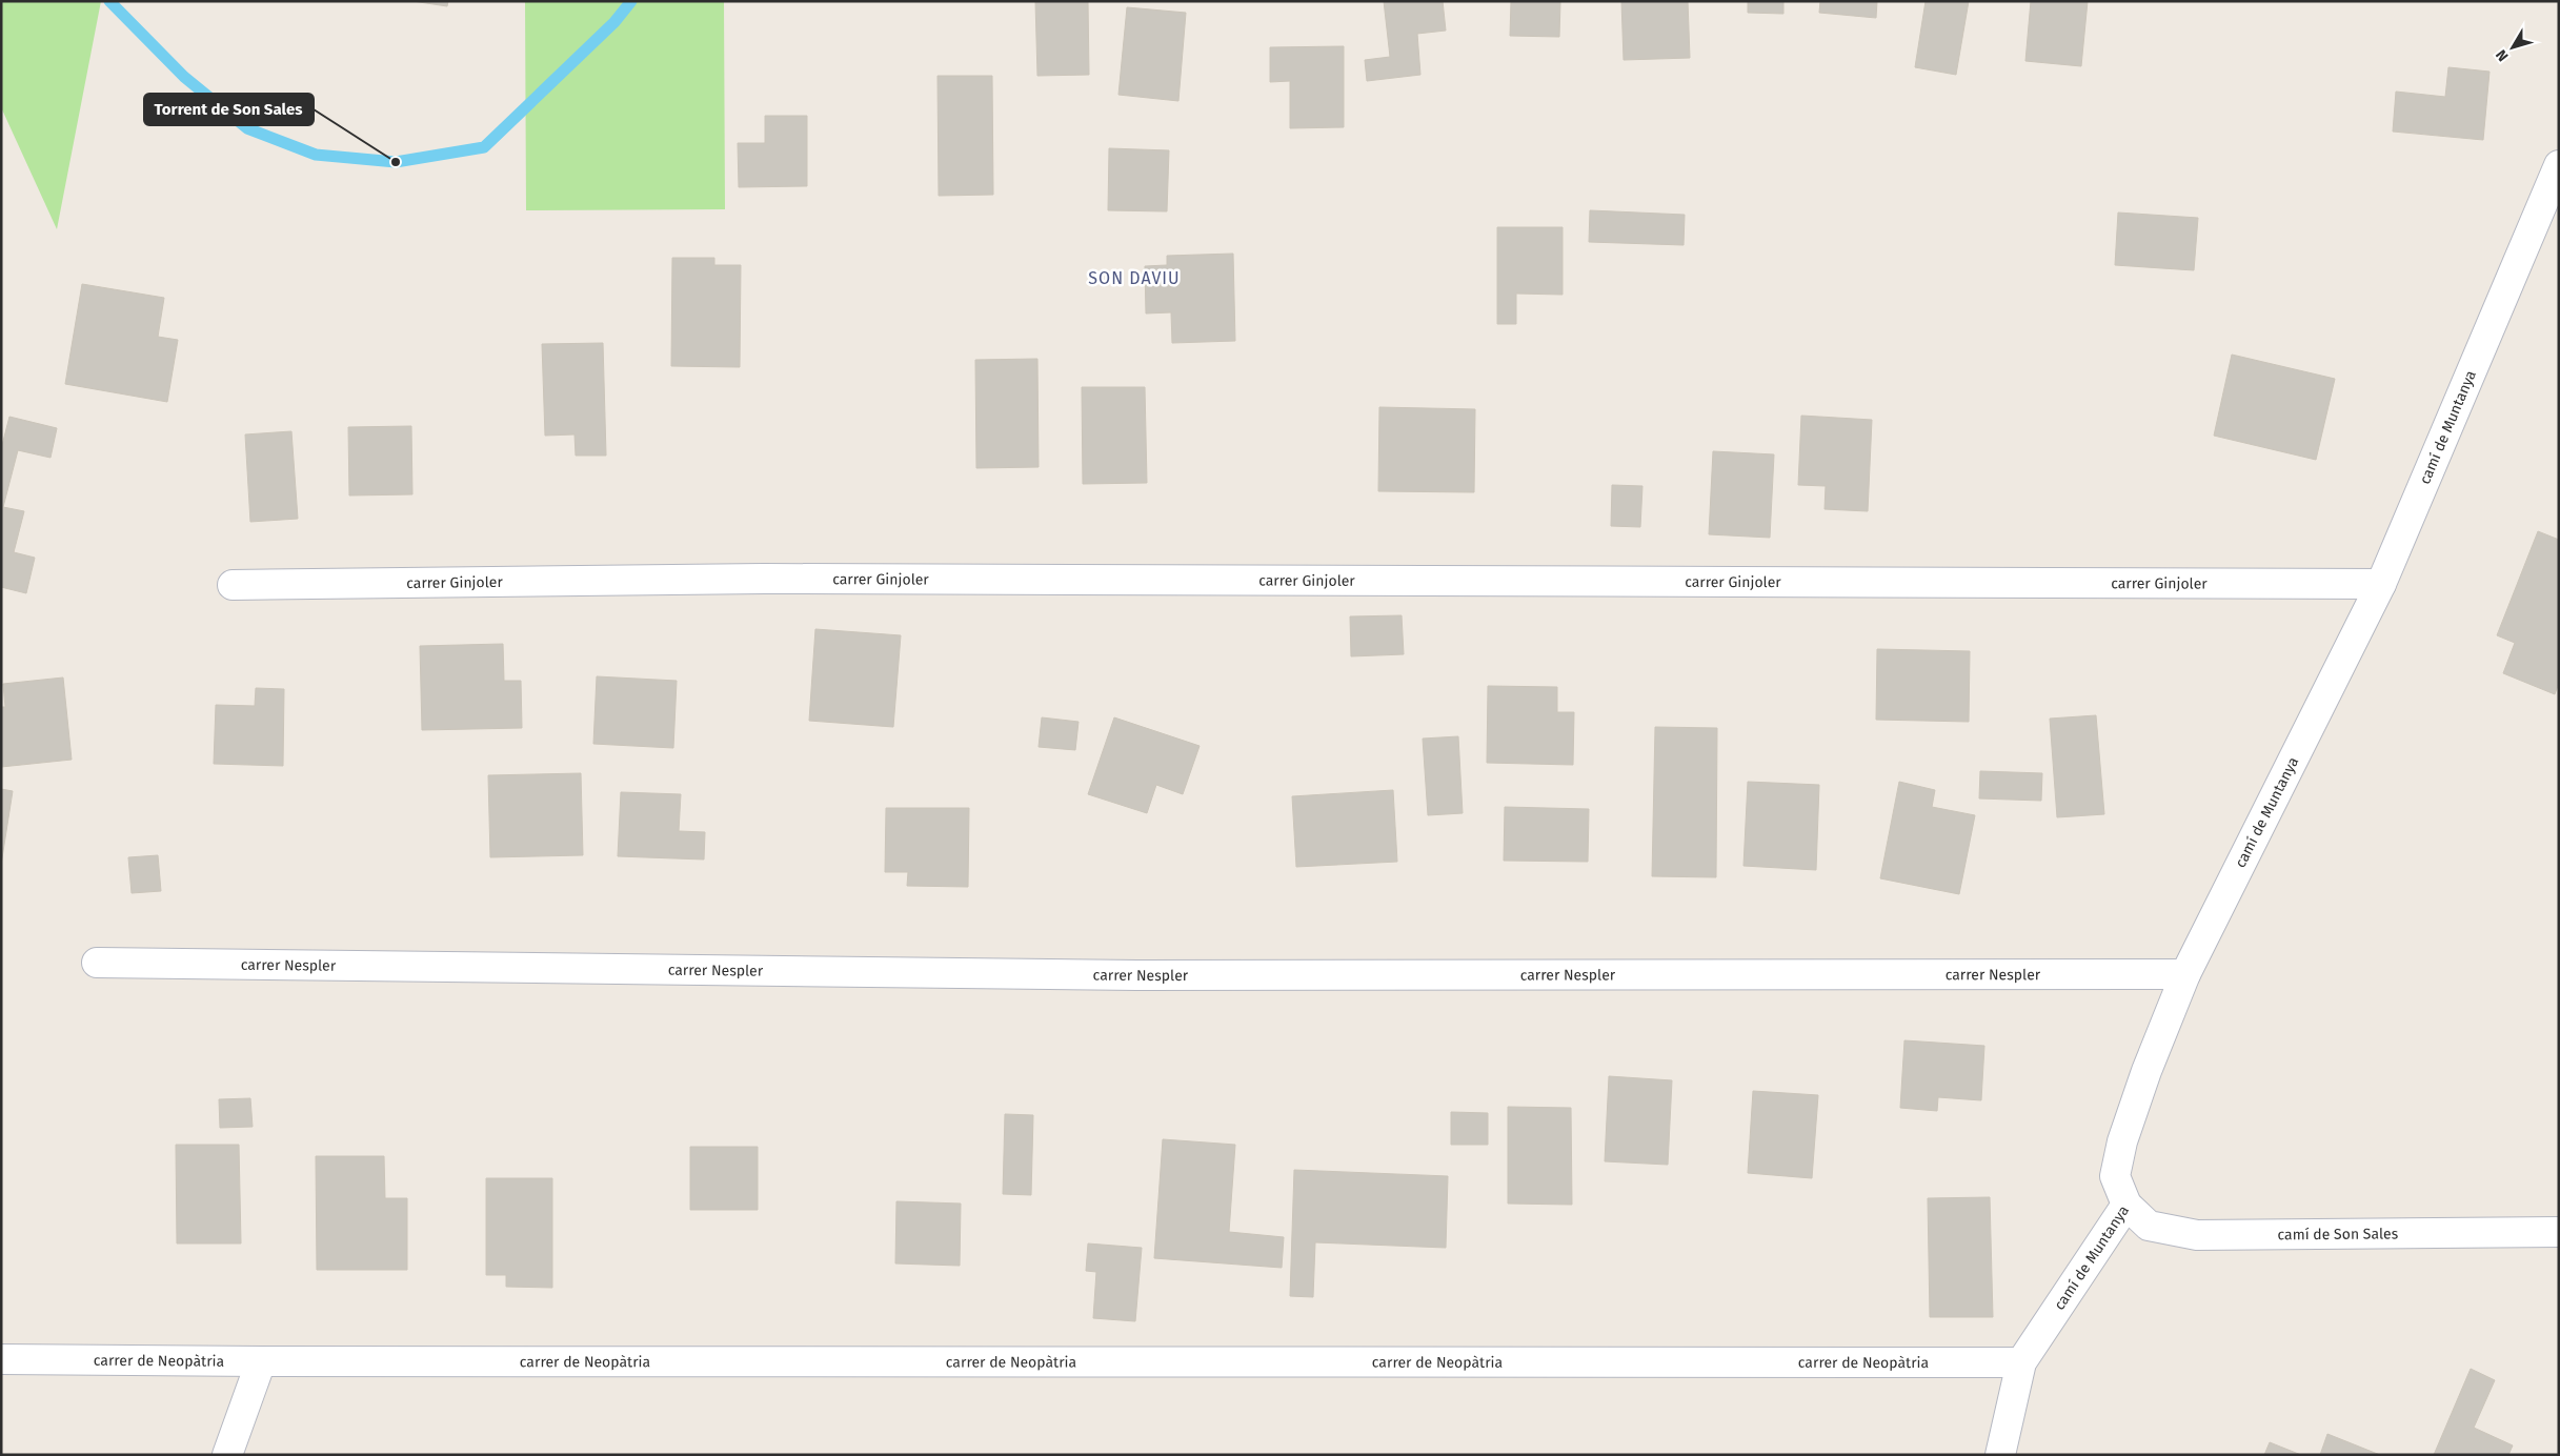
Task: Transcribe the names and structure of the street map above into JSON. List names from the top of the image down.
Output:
{
  "streets": {
    "street": [
      "camí de Muntanya",
      "carrer Ginjoler",
      "carrer Nespler",
      "camí de Son Sales",
      "carrer de Neopàtria"
    ]
  },
  "crossings": [
    ["camí de Muntanya", "carrer Ginjoler"],
    ["camí de Muntanya", "carrer Nespler"],
    ["camí de Muntanya", "camí de Son Sales"],
    ["camí de Muntanya", "carrer de Neopàtria"]
  ],
  "districts": ["SON DAVIU"],
  "places": ["Torrent de Son Sales"],
  "north": "bottom left"
}
